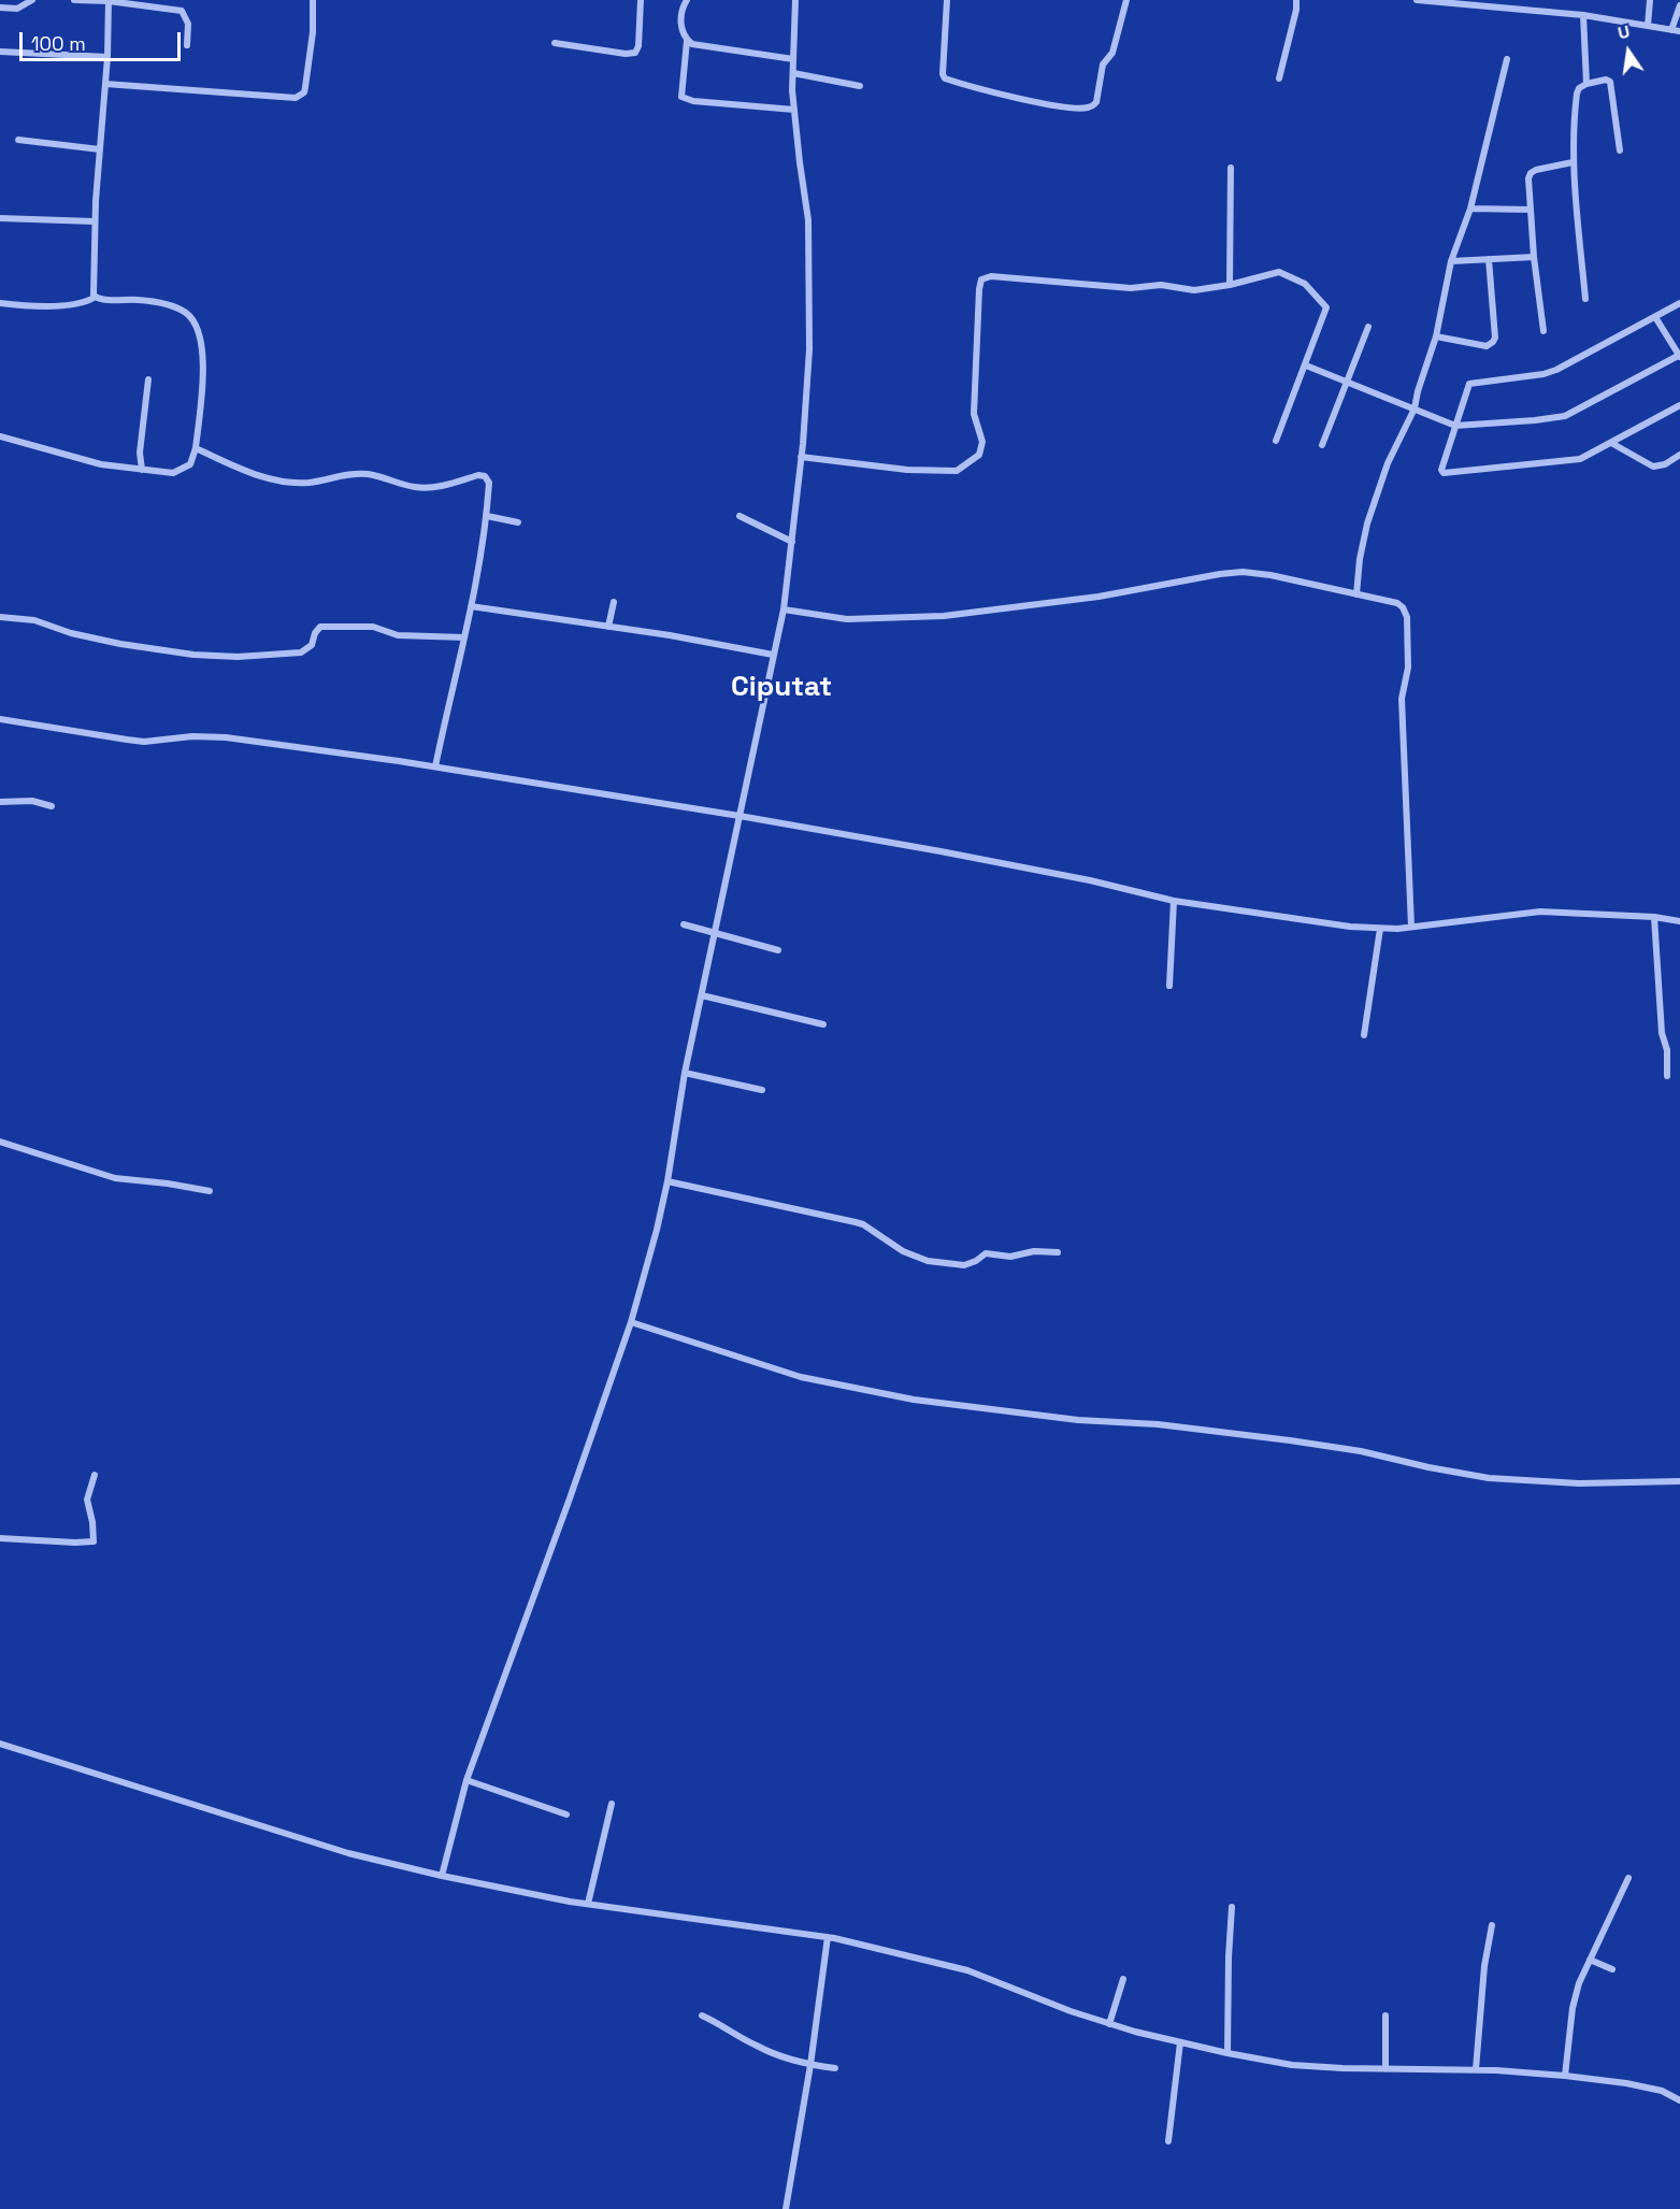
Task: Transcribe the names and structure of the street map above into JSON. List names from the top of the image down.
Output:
{
  "districts": ["Ciputat"],
  "scale_bar": "100 m",
  "north": "top"
}
